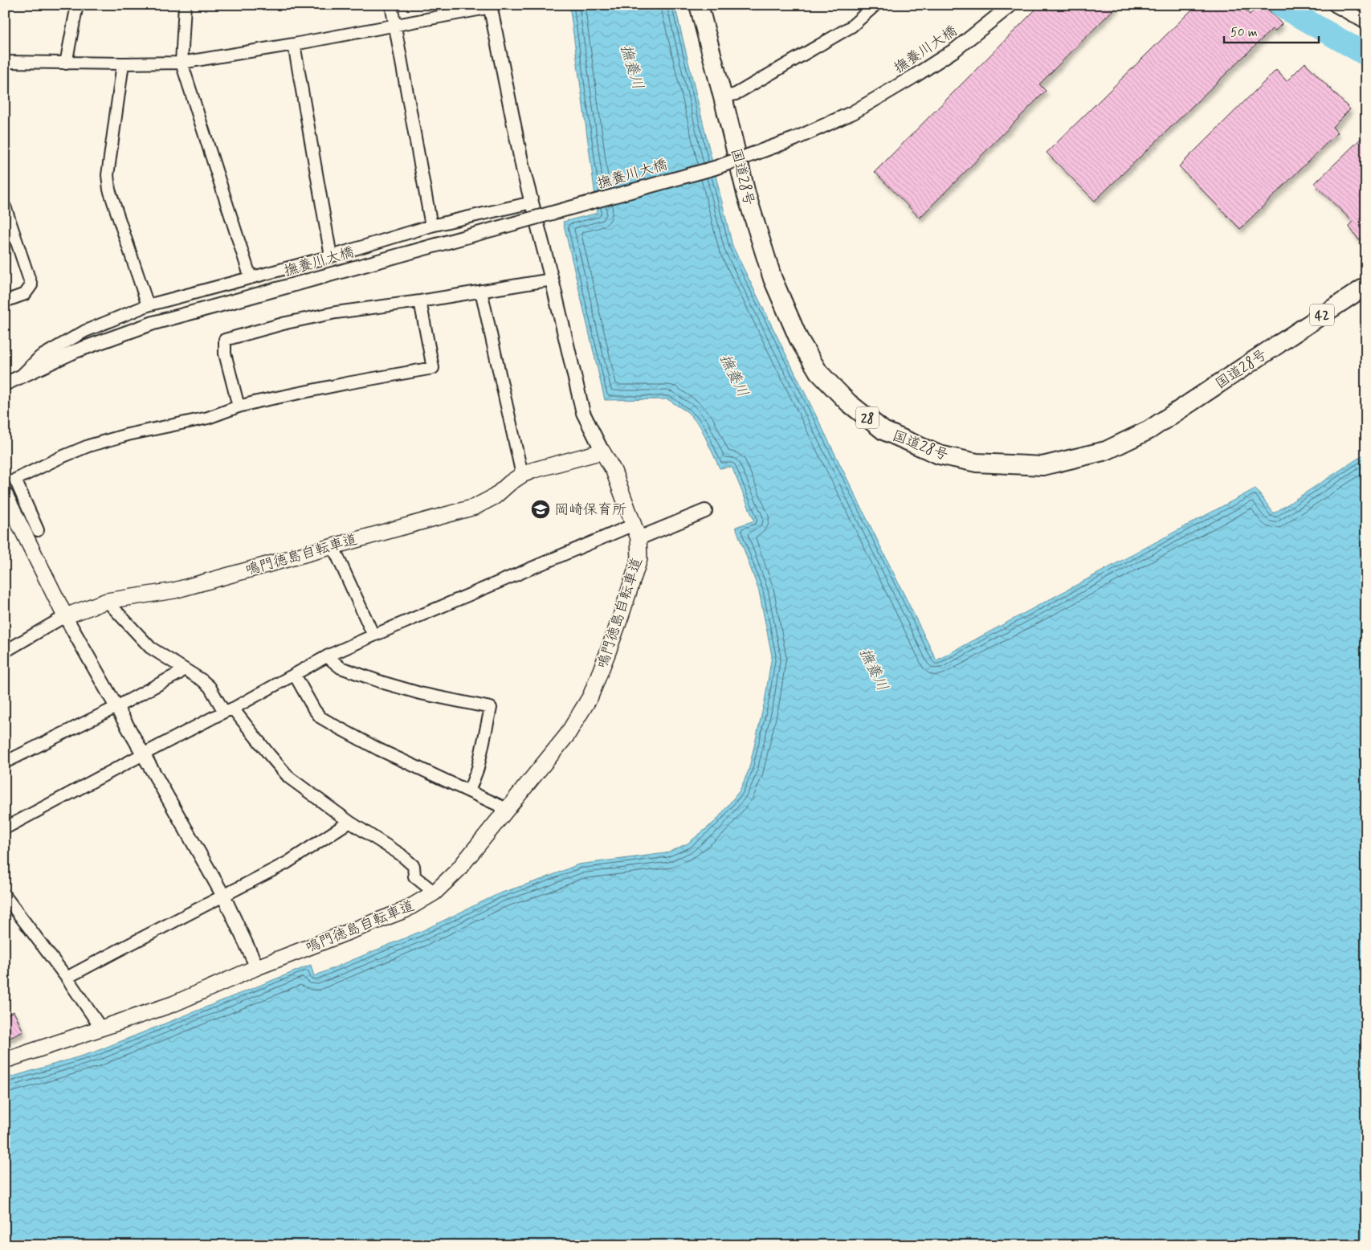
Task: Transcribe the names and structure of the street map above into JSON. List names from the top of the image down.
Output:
{
  "streets": {
    "highway": ["国道28号", "28"],
    "main road": ["42", "鳴門徳島自転車道"],
    "street": ["撫養川大橋"]
  },
  "crossings": [
    ["国道28号", "42"]
  ],
  "water": ["撫養川"],
  "places": {
    "school or university": ["岡崎保育所"]
  },
  "scale_bar": "50 m"
}
